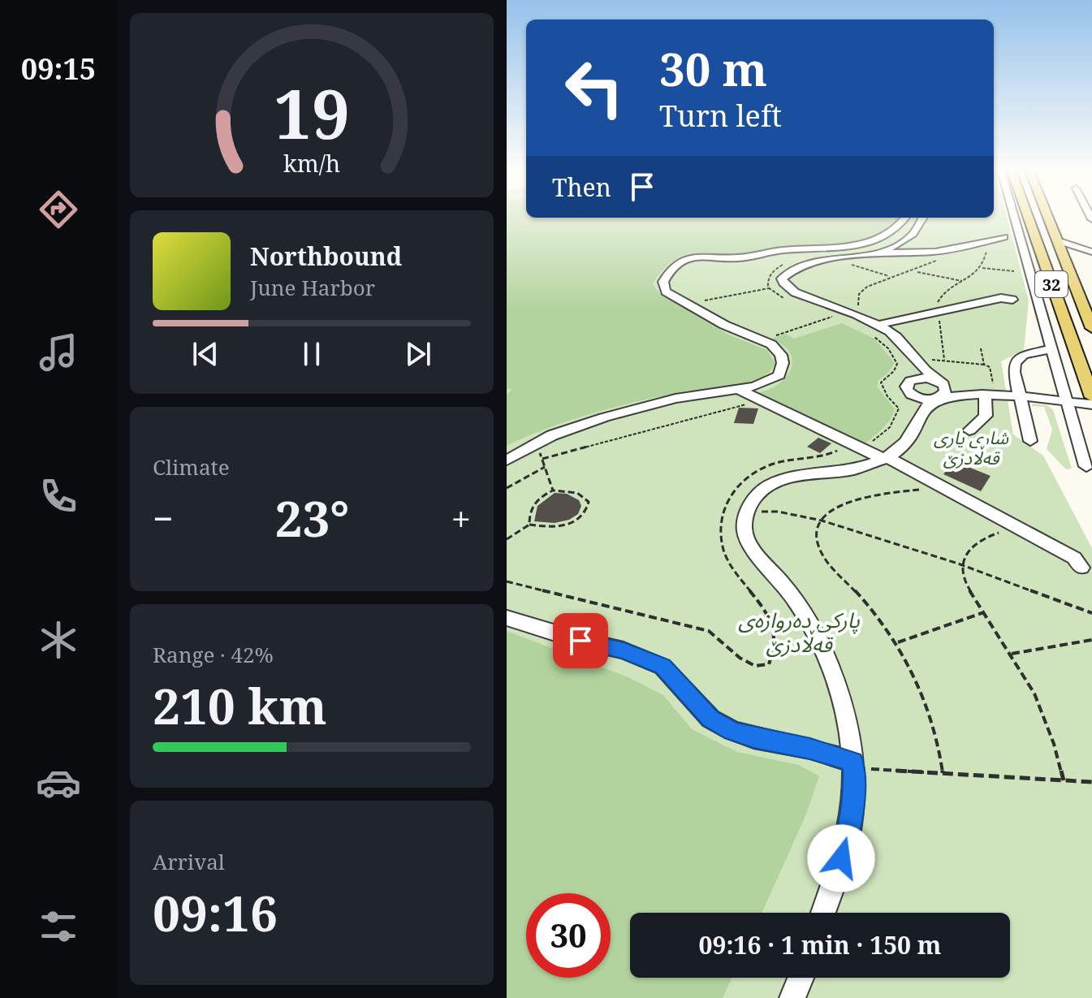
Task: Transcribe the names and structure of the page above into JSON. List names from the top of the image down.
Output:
{
  "streets": {
    "main road": ["32"]
  },
  "parks": ["شاری یاری قەڵادزێ", "پارکی دەروازەی قەڵادزێ"],
  "page": {
    "tabs": "09:15",
    "turn": ["30 m", "Turn left"],
    "then": "Then",
    "song": ["Northbound", "June Harbor"],
    "tile": [
      "Climate",
      ["Range · 42%", "210 km"],
      ["Arrival", "09:16"]
    ],
    "heat": ["−", "23°", "+"],
    "limit": "30",
    "trip": "09:16 · 1 min · 150 m",
    "gauge": ["19", "km/h"]
  }
}
